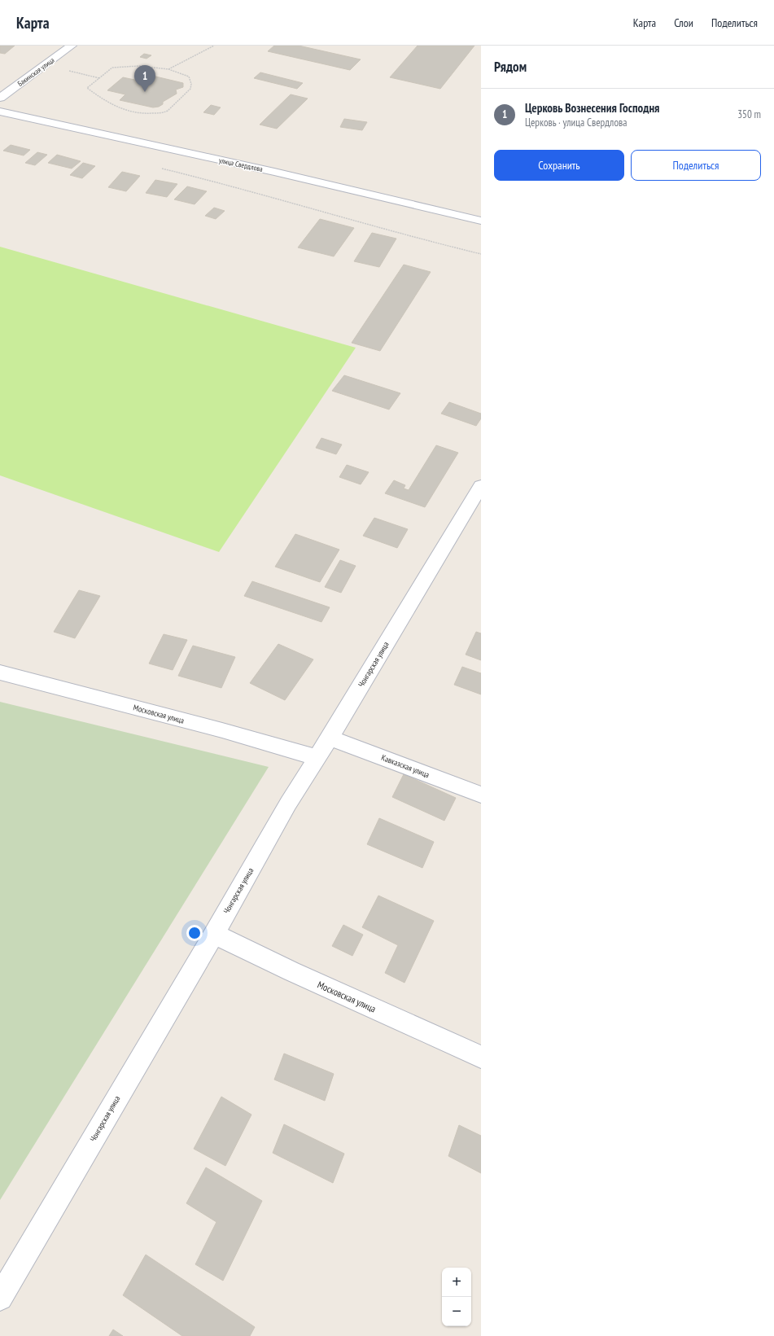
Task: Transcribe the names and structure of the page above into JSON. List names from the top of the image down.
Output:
{
  "streets": {
    "street": [
      "Бакинская улица",
      "улица Свердлова",
      "Чонгарская улица",
      "Московская улица",
      "Кавказская улица"
    ]
  },
  "crossings": [
    ["Чонгарская улица", "Московская улица"],
    ["Чонгарская улица", "Кавказская улица"]
  ],
  "page": {
    "header": "Карта",
    "nav": ["Карта", "Слои", "Поделиться"],
    "heading": "Рядом",
    "pins": "1",
    "list": [
      {
        "mark": "1",
        "name": "Церковь Вознесения Господня",
        "note": "Церковь · улица Свердлова",
        "value": "350 m"
      }
    ],
    "buttons": ["Сохранить", "Поделиться"],
    "map_buttons": ["+", "−"]
  }
}
